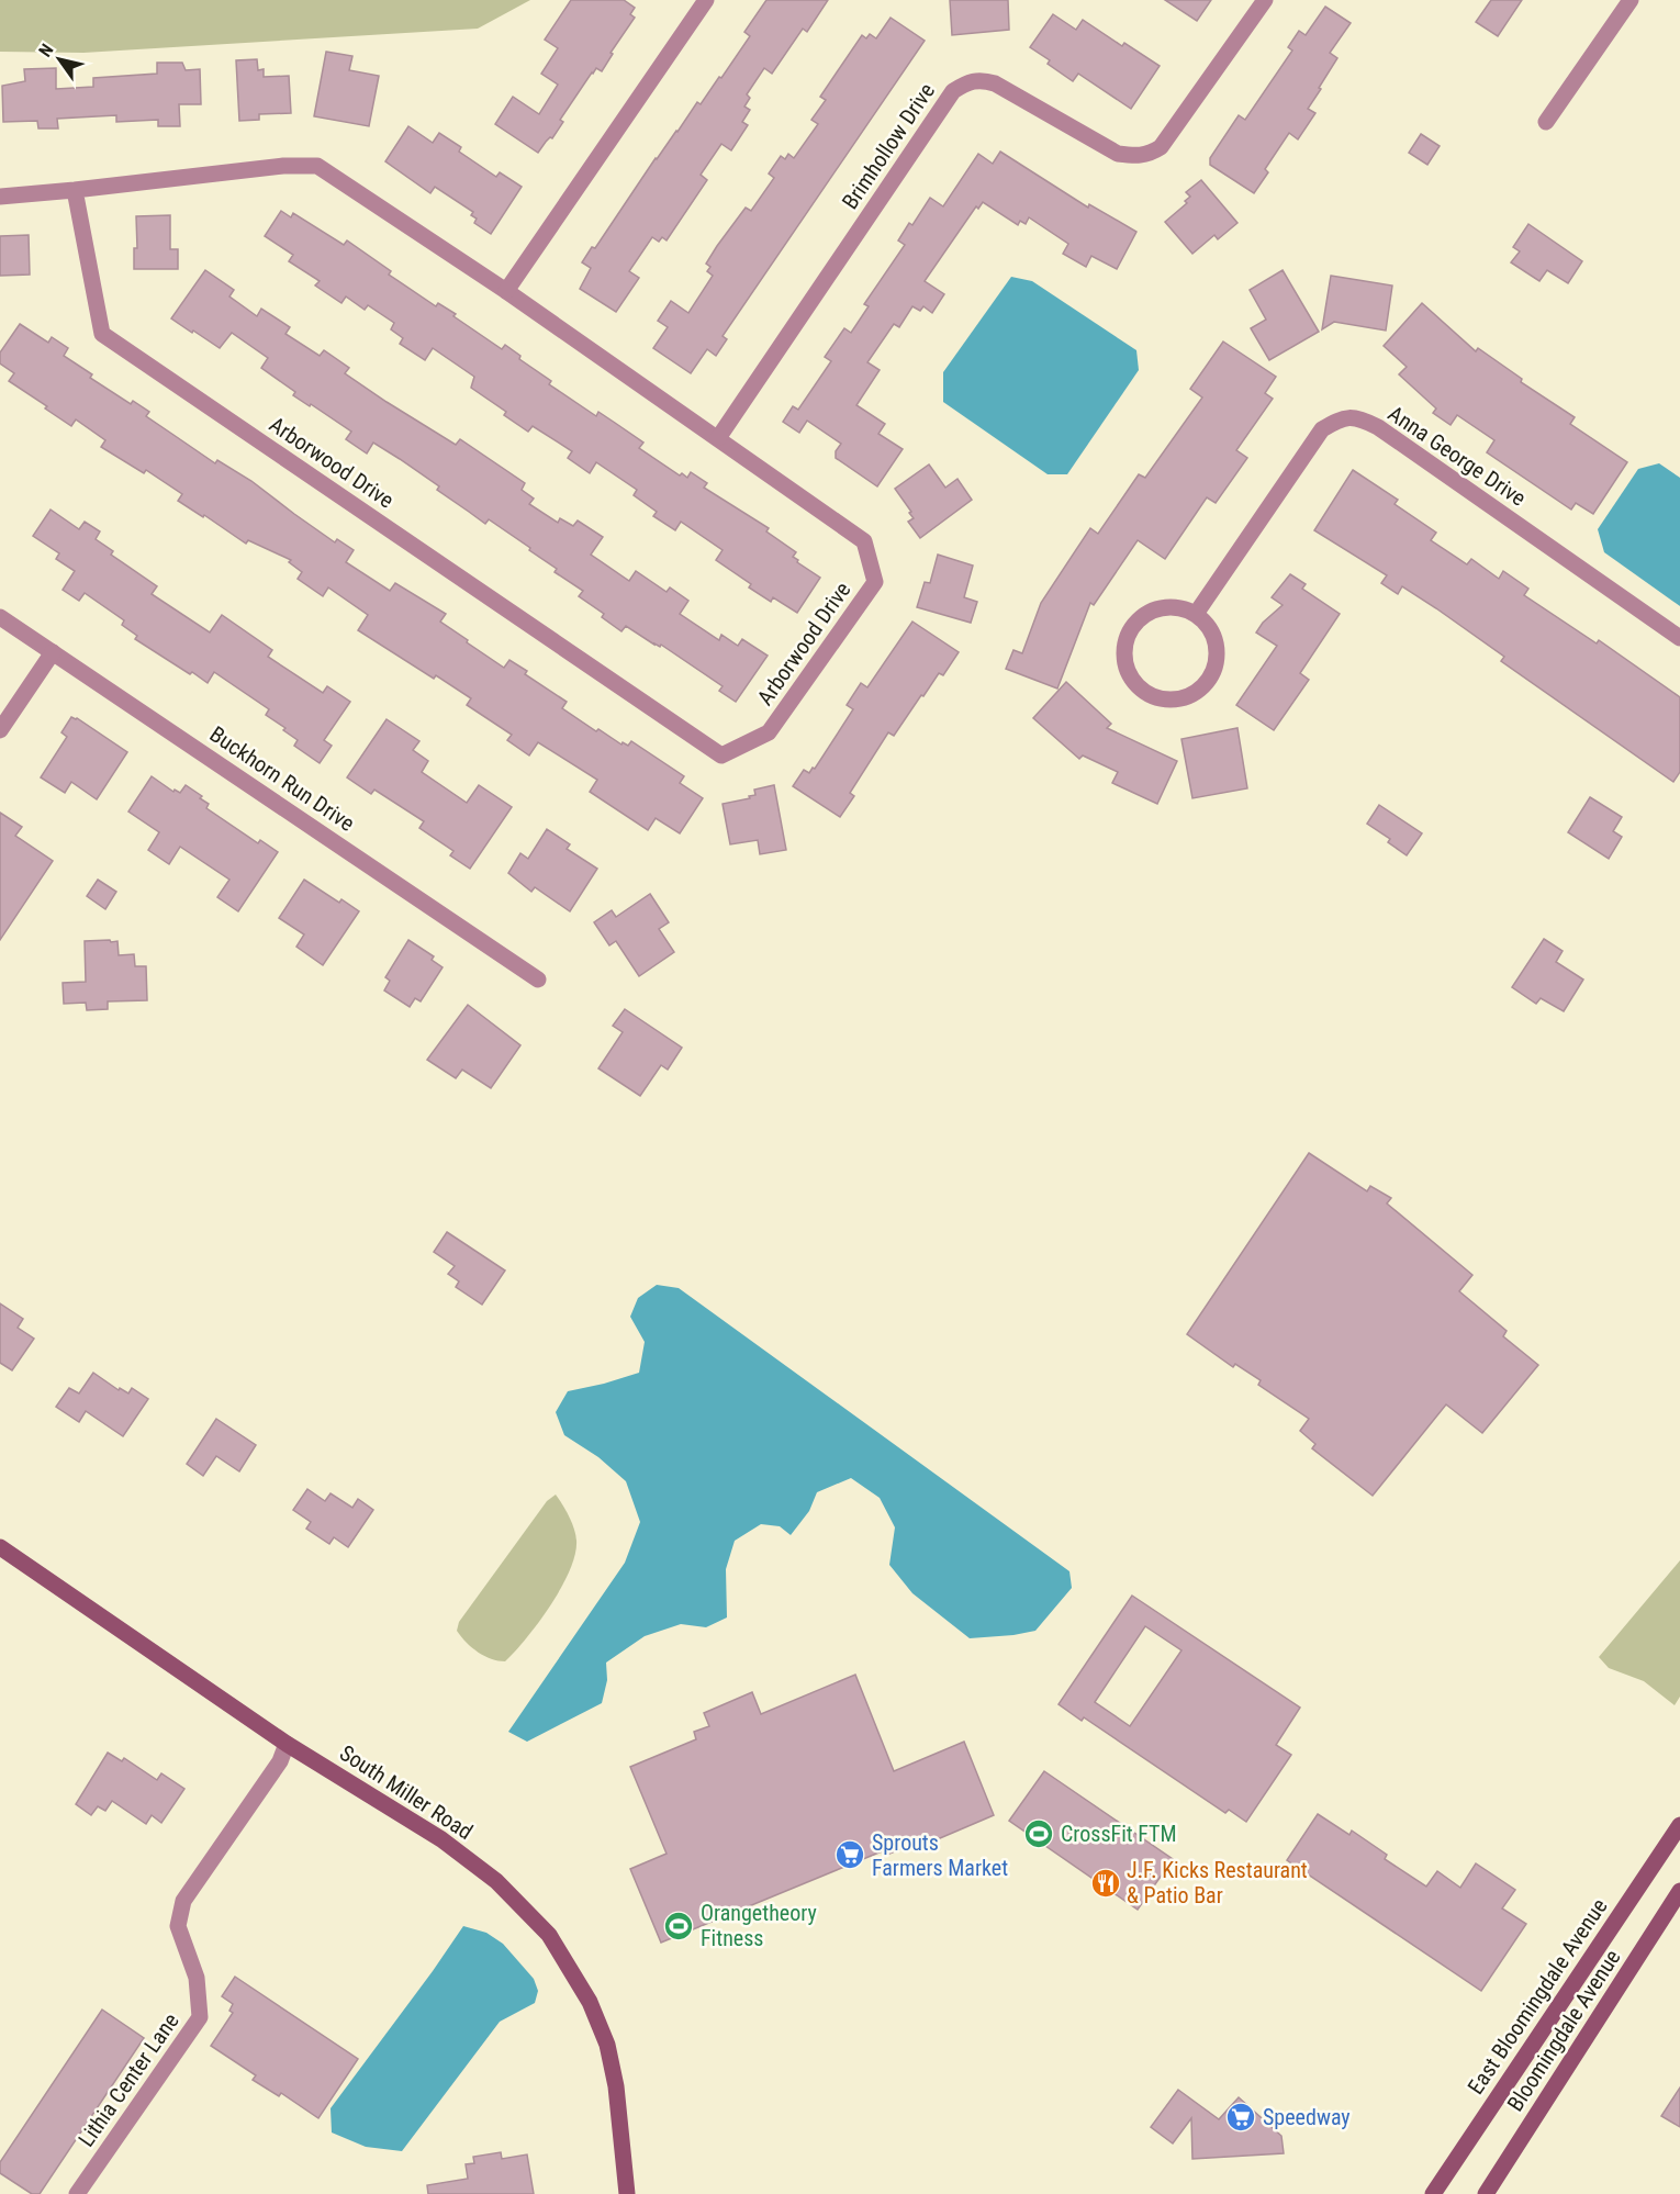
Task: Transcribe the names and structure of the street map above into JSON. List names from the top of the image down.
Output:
{
  "streets": {
    "street": [
      "Brimhollow Drive",
      "Anna George Drive",
      "Arborwood Drive",
      "Buckhorn Run Drive",
      "South Miller Road",
      "East Bloomingdale Avenue",
      "Bloomingdale Avenue",
      "Lithia Center Lane"
    ]
  },
  "crossings": [
    ["Brimhollow Drive", "Arborwood Drive"],
    ["South Miller Road", "Lithia Center Lane"]
  ],
  "places": {
    "sports": ["CrossFit FTM", "Orangetheory Fitness"],
    "supermarket": ["Sprouts Farmers Market", "Speedway"],
    "restaurant": ["J.F. Kicks Restaurant & Patio Bar"]
  },
  "north": "top left"
}
